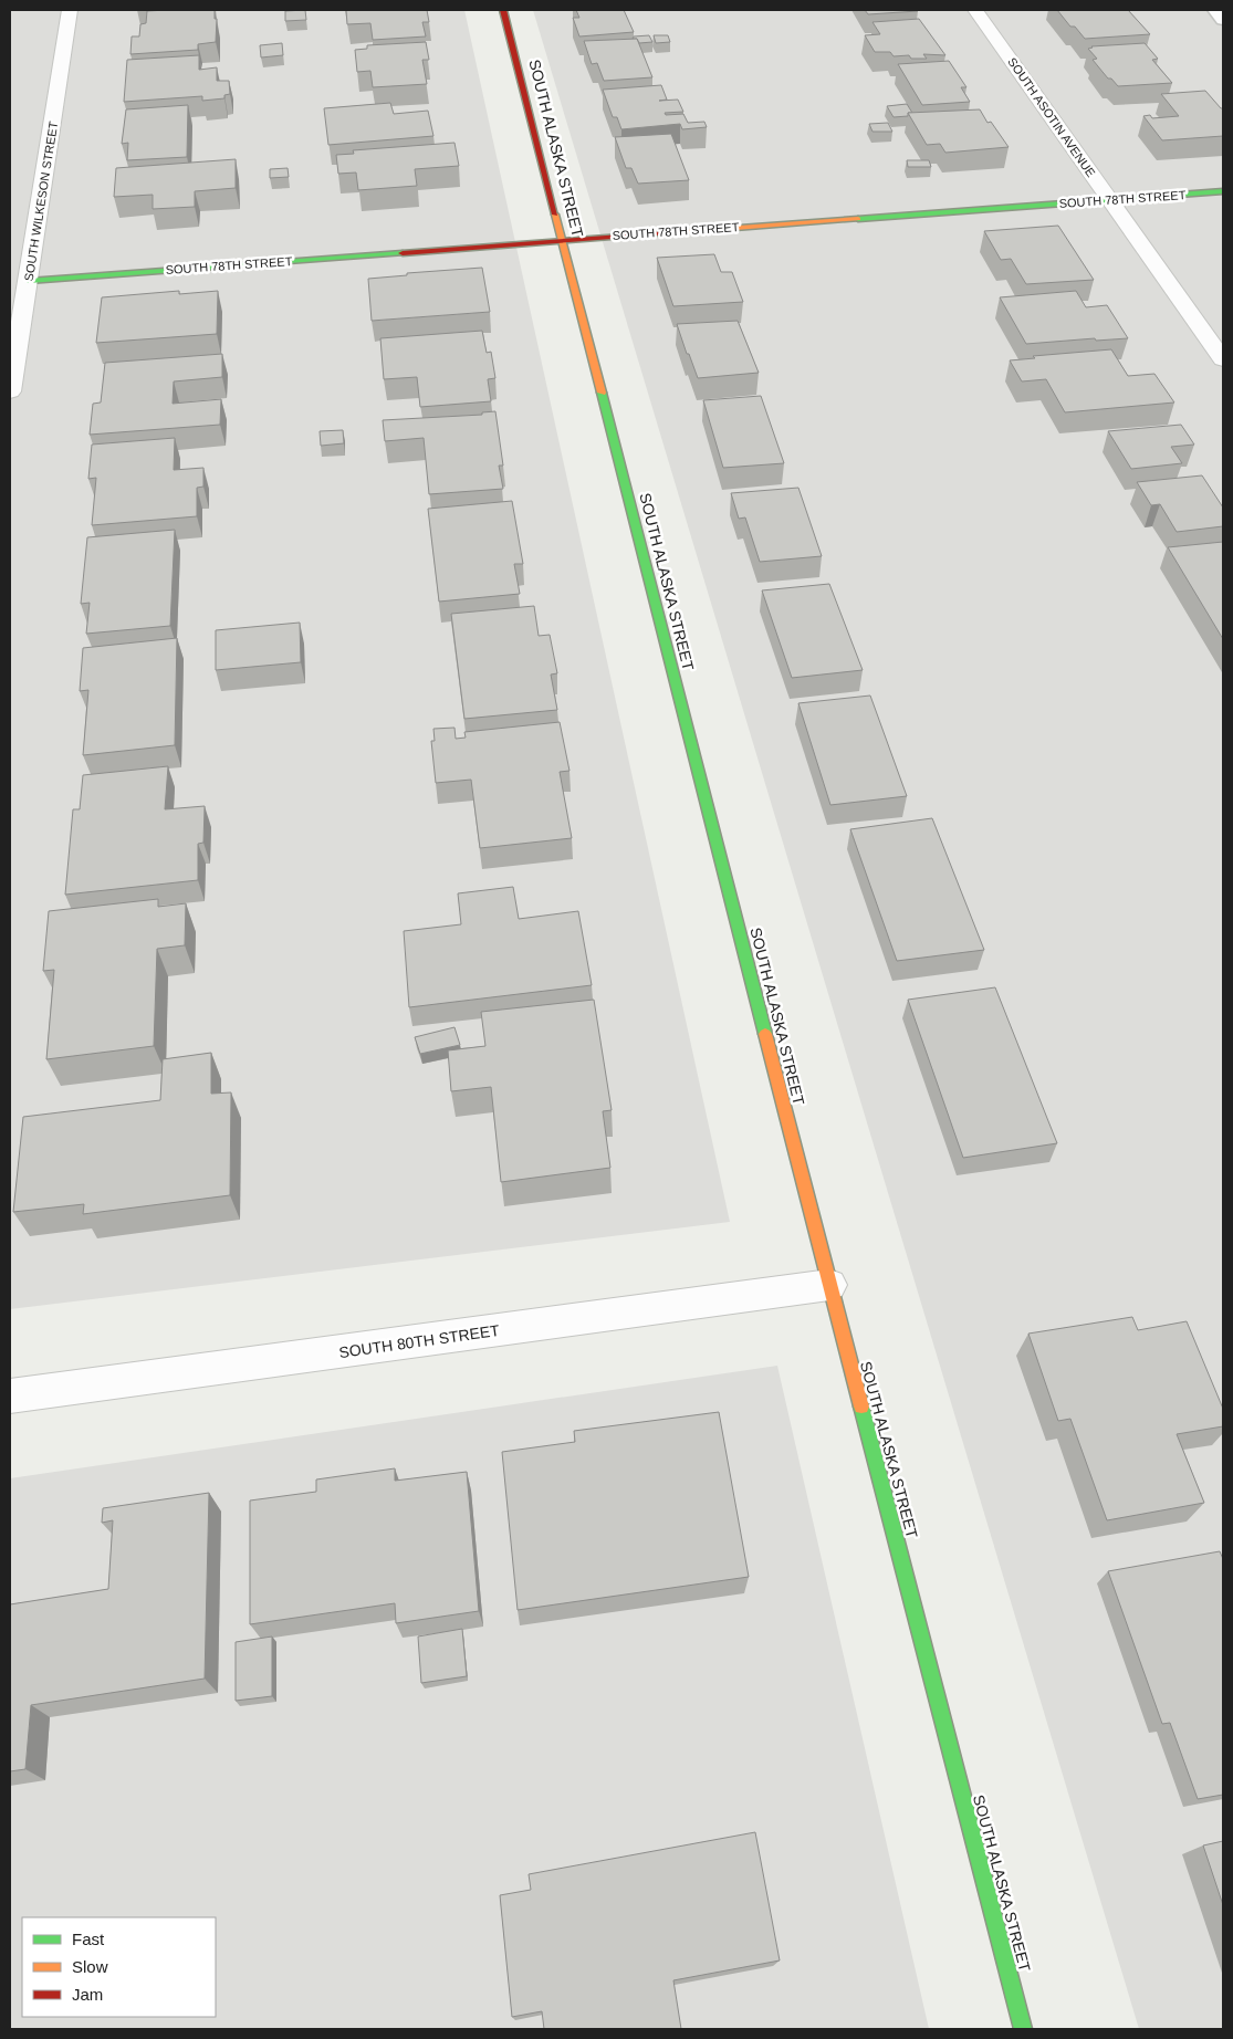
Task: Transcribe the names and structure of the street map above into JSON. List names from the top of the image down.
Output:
{
  "streets": {
    "street": [
      "SOUTH ASOTIN AVENUE",
      "SOUTH ALASKA STREET",
      "SOUTH 78TH STREET",
      "SOUTH WILKESON STREET",
      "SOUTH 80TH STREET"
    ]
  },
  "crossings": [
    ["SOUTH ASOTIN AVENUE", "SOUTH 78TH STREET"],
    ["SOUTH ALASKA STREET", "SOUTH 78TH STREET"],
    ["SOUTH ALASKA STREET", "SOUTH 80TH STREET"],
    ["SOUTH 78TH STREET", "SOUTH WILKESON STREET"]
  ],
  "legend": ["Fast", "Slow", "Jam"]
}
